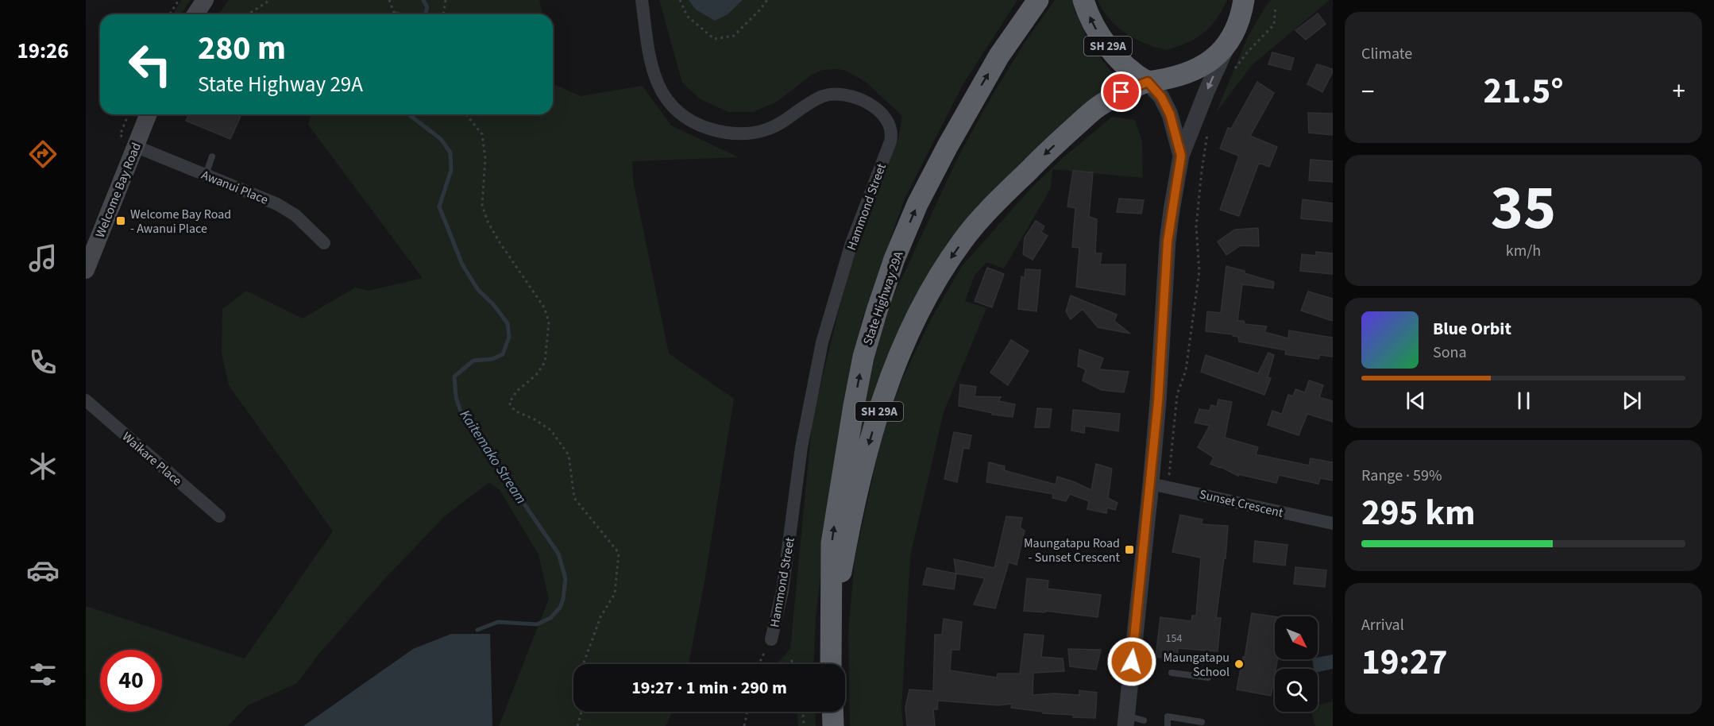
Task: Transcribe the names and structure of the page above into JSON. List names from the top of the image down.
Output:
{
  "streets": {
    "highway": ["SH 29A", "State Highway 29A"],
    "main road": ["Welcome Bay Road"],
    "street": [
      "Awanui Place",
      "Hammond Street",
      "Waikare Place",
      "Sunset Crescent"
    ]
  },
  "crossings": [
    ["SH 29A", "State Highway 29A"],
    ["Awanui Place", "Welcome Bay Road"]
  ],
  "water": ["Kaitemako Stream"],
  "places": {
    "transit": ["Welcome Bay Road - Awanui Place", "Maungatapu Road - Sunset Crescent"],
    "other": ["Maungatapu School"]
  },
  "house_numbers": ["154"],
  "north": "bottom right",
  "page": {
    "tabs": "19:26",
    "tile": [
      "Climate",
      ["35", "km/h"],
      ["Range · 59%", "295 km"],
      ["Arrival", "19:27"]
    ],
    "turn": ["280 m", "State Highway 29A"],
    "heat": ["−", "21.5°", "+"],
    "song": ["Blue Orbit", "Sona"],
    "limit": "40",
    "trip": "19:27 · 1 min · 290 m"
  }
}
